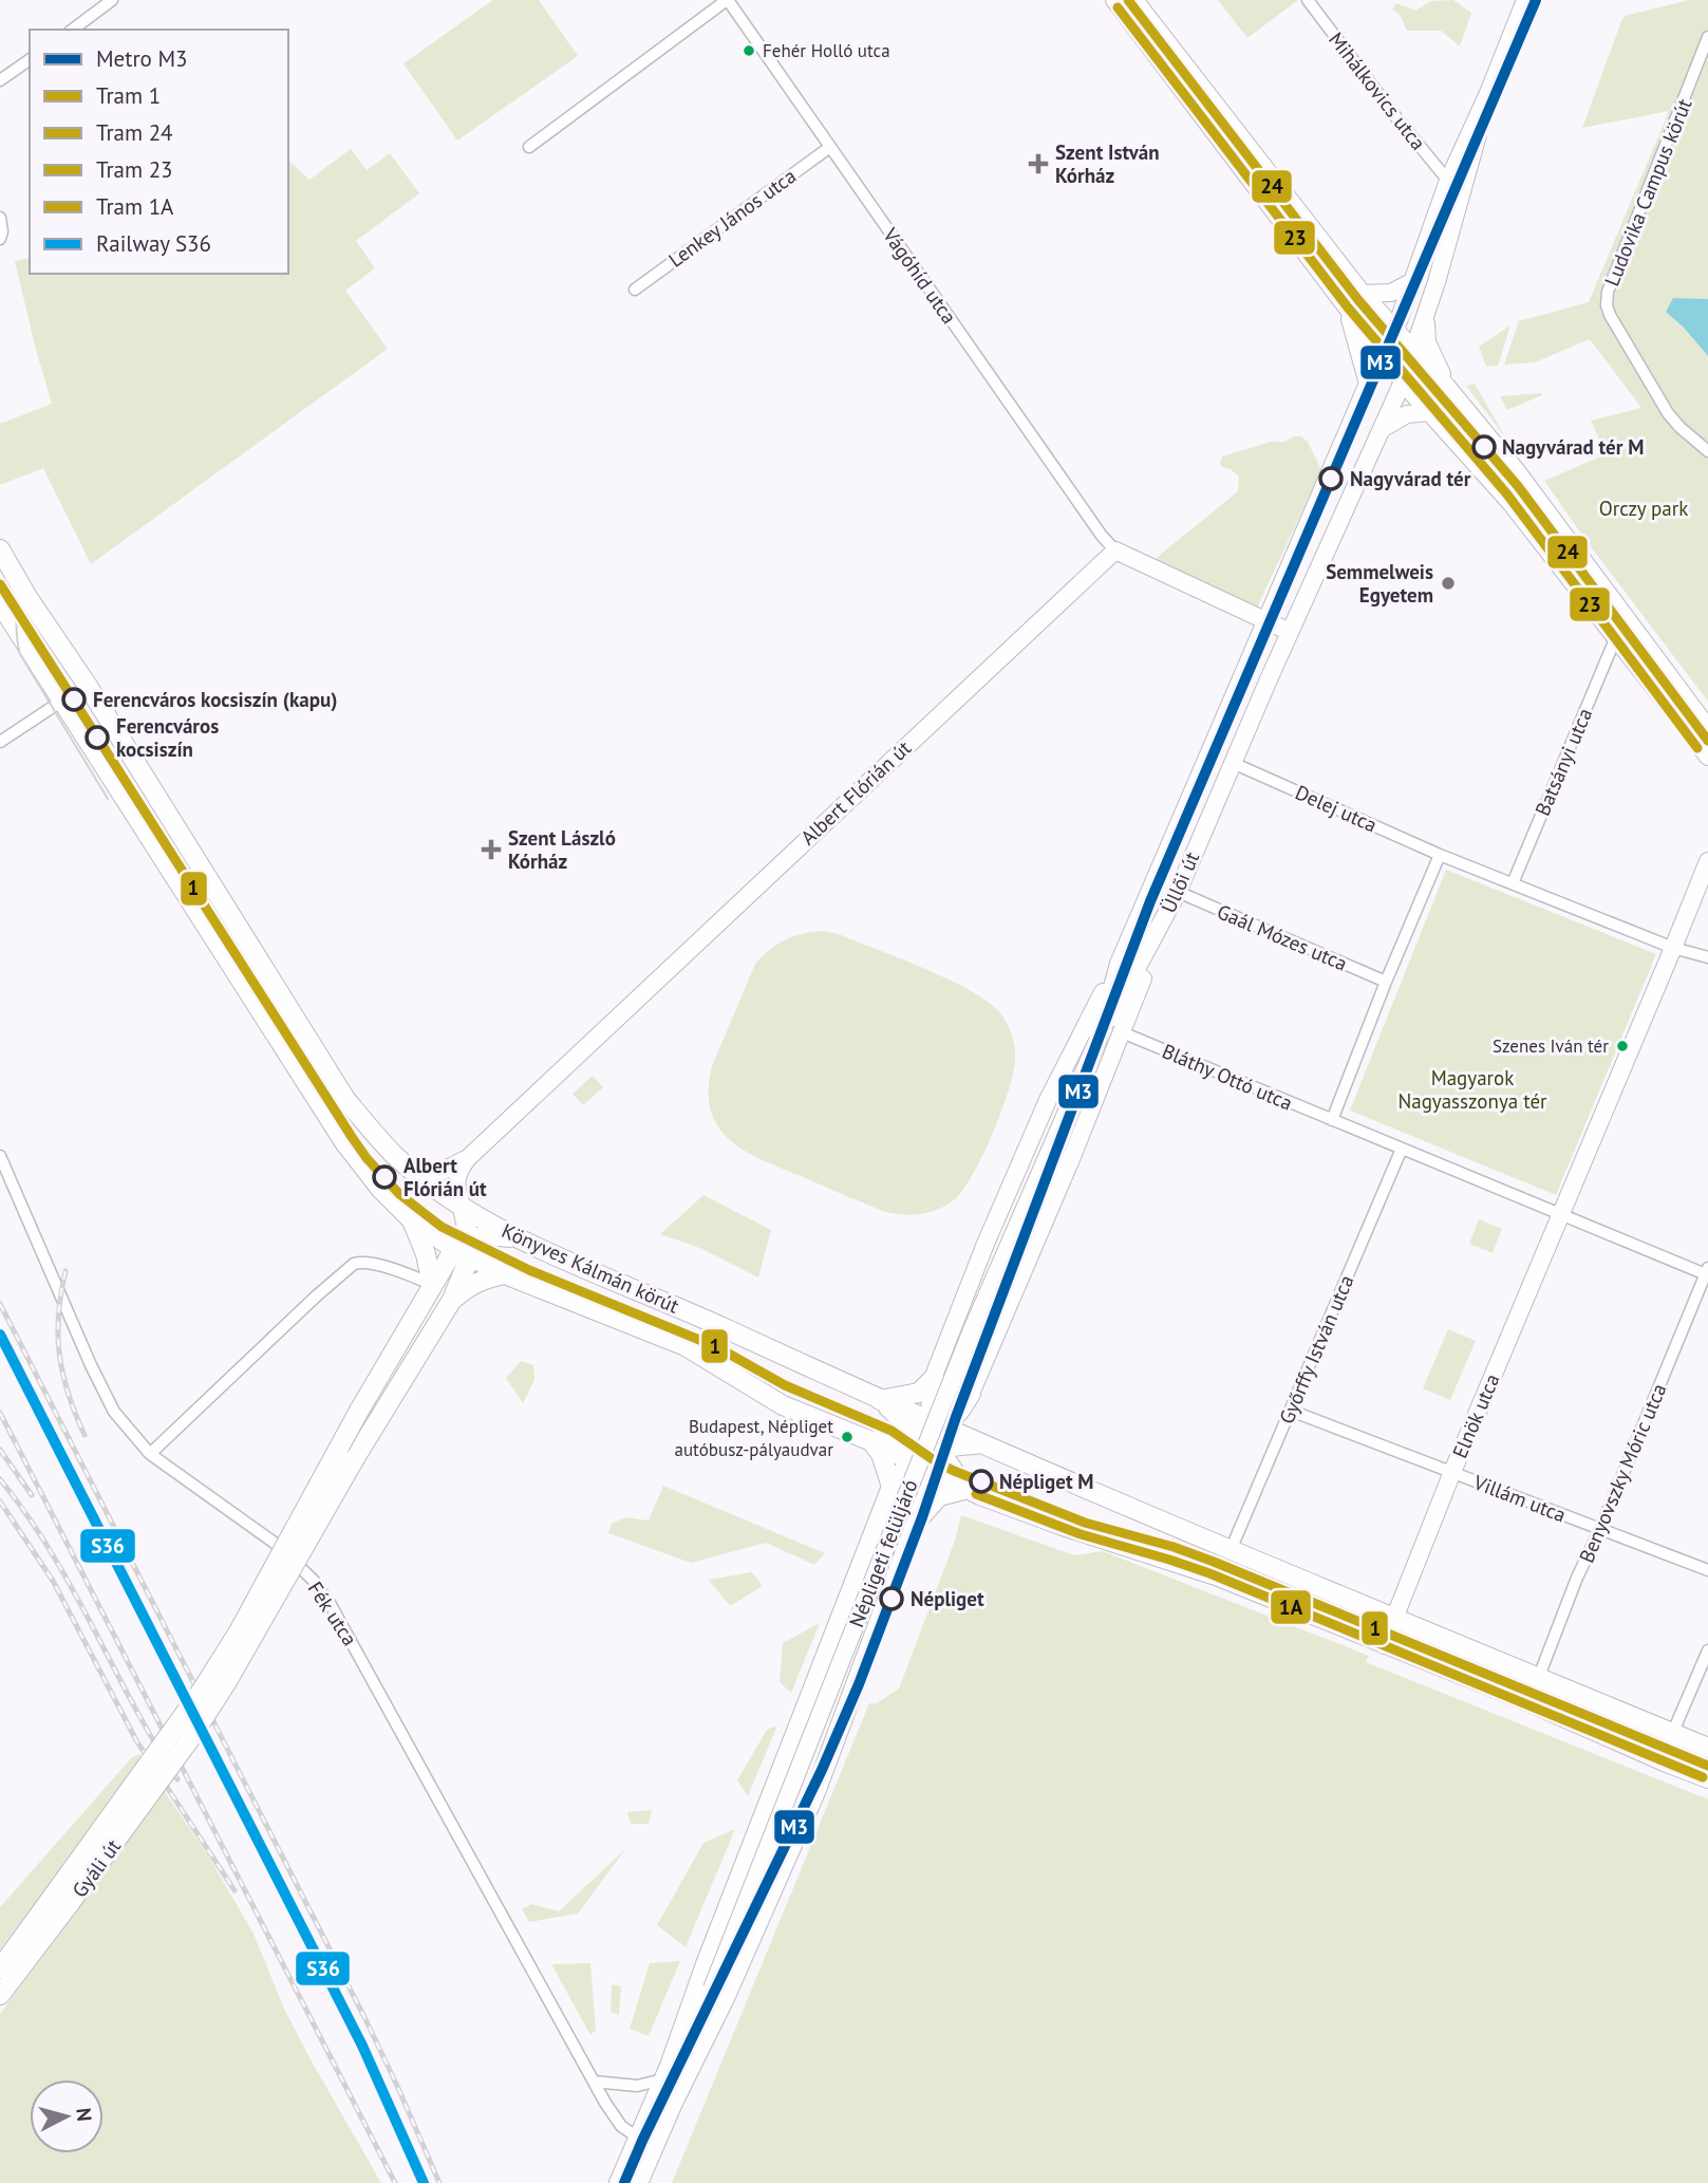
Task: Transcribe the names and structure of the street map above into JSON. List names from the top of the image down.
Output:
{
  "streets": {
    "main road": [
      "Albert Flórián út",
      "Üllői út",
      "Könyves Kálmán körút",
      "Elnök utca",
      "Népligeti felüljáró",
      "Gyáli út"
    ],
    "street": [
      "Mihálkovics utca",
      "Ludovika Campus körút",
      "Lenkey János utca",
      "Vágóhíd utca",
      "Batsányi utca",
      "Delej utca",
      "Gaál Mózes utca",
      "Bláthy Ottó utca",
      "Győrffy István utca",
      "Benyovszky Móric utca",
      "Villám utca",
      "Fék utca"
    ]
  },
  "crossings": [
    ["Mihálkovics utca", "Üllői út"],
    ["Lenkey János utca", "Vágóhíd utca"],
    ["Vágóhíd utca", "Albert Flórián út"],
    ["Albert Flórián út", "Könyves Kálmán körút"],
    ["Delej utca", "Üllői út"],
    ["Üllői út", "Gaál Mózes utca"],
    ["Üllői út", "Népligeti felüljáró"],
    ["Könyves Kálmán körút", "Győrffy István utca"],
    ["Könyves Kálmán körút", "Elnök utca"],
    ["Könyves Kálmán körút", "Benyovszky Móric utca"],
    ["Győrffy István utca", "Villám utca"],
    ["Elnök utca", "Villám utca"],
    ["Benyovszky Móric utca", "Villám utca"]
  ],
  "parks": ["Orczy park", "Magyarok Nagyasszonya tér"],
  "places": {
    "other": [
      "Fehér Holló utca",
      "Nagyvárad tér M",
      "Nagyvárad tér",
      "Semmelweis Egyetem",
      "Ferencváros kocsiszín (kapu)",
      "Ferencváros kocsiszín",
      "Szenes Iván tér",
      "Albert Flórián út",
      "Budapest, Népliget autóbusz-pályaudvar",
      "Népliget M",
      "Népliget"
    ],
    "health": ["Szent István Kórház", "Szent László Kórház"]
  },
  "lines": [
    "metro line M3",
    "tram line 24",
    "tram line 23",
    "tram line 1",
    "rail line S36",
    "tram line 1A"
  ],
  "legend": [
    "Metro M3",
    "Tram 1",
    "Tram 24",
    "Tram 23",
    "Tram 1A",
    "Railway S36"
  ],
  "north": "right"
}
